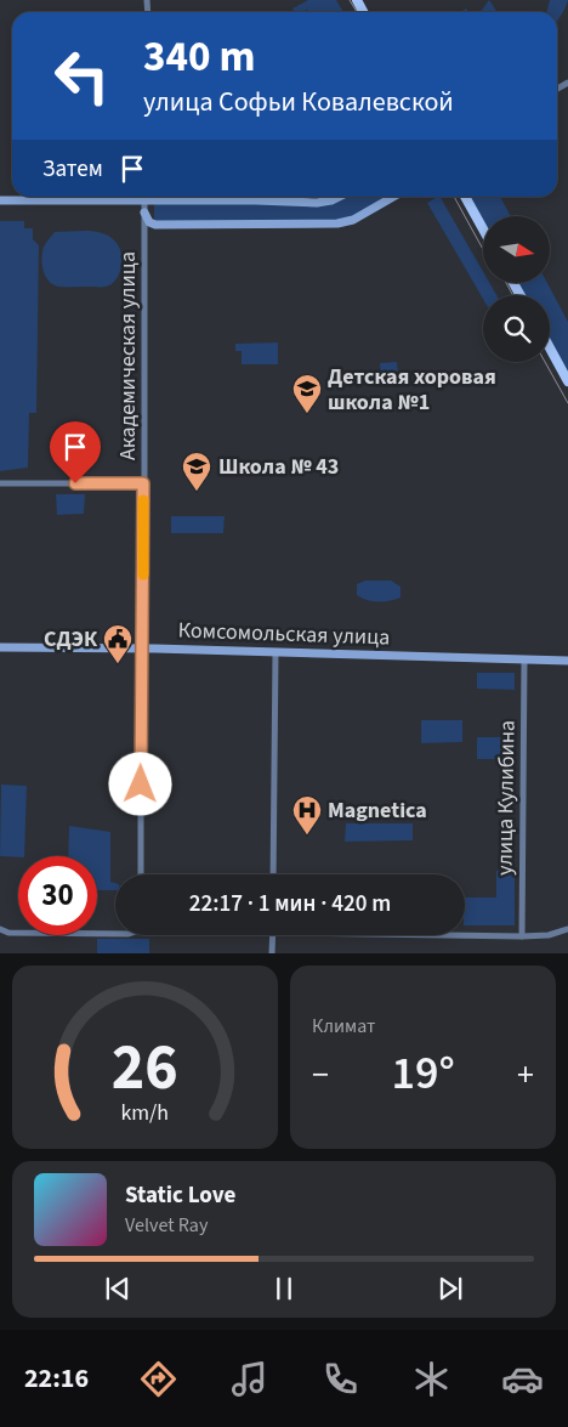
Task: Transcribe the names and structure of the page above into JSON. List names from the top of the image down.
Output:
{
  "streets": {
    "street": ["Академическая улица", "Комсомольская улица", "улица Кулибина"]
  },
  "crossings": [
    ["Академическая улица", "Комсомольская улица"],
    ["Комсомольская улица", "улица Кулибина"]
  ],
  "places": {
    "school or university": ["Детская хоровая школа №1", "Школа № 43"],
    "public building": ["СДЭК"],
    "hospital": ["Magnetica"]
  },
  "north": "right",
  "page": {
    "turn": ["340 m", "улица Софьи Ковалевской"],
    "then": "Затем",
    "limit": "30",
    "trip": "22:17 · 1 мин · 420 m",
    "tile": "Климат",
    "heat": ["−", "19°", "+"],
    "song": ["Static Love", "Velvet Ray"],
    "tabs": "22:16",
    "gauge": ["26", "km/h"]
  }
}
